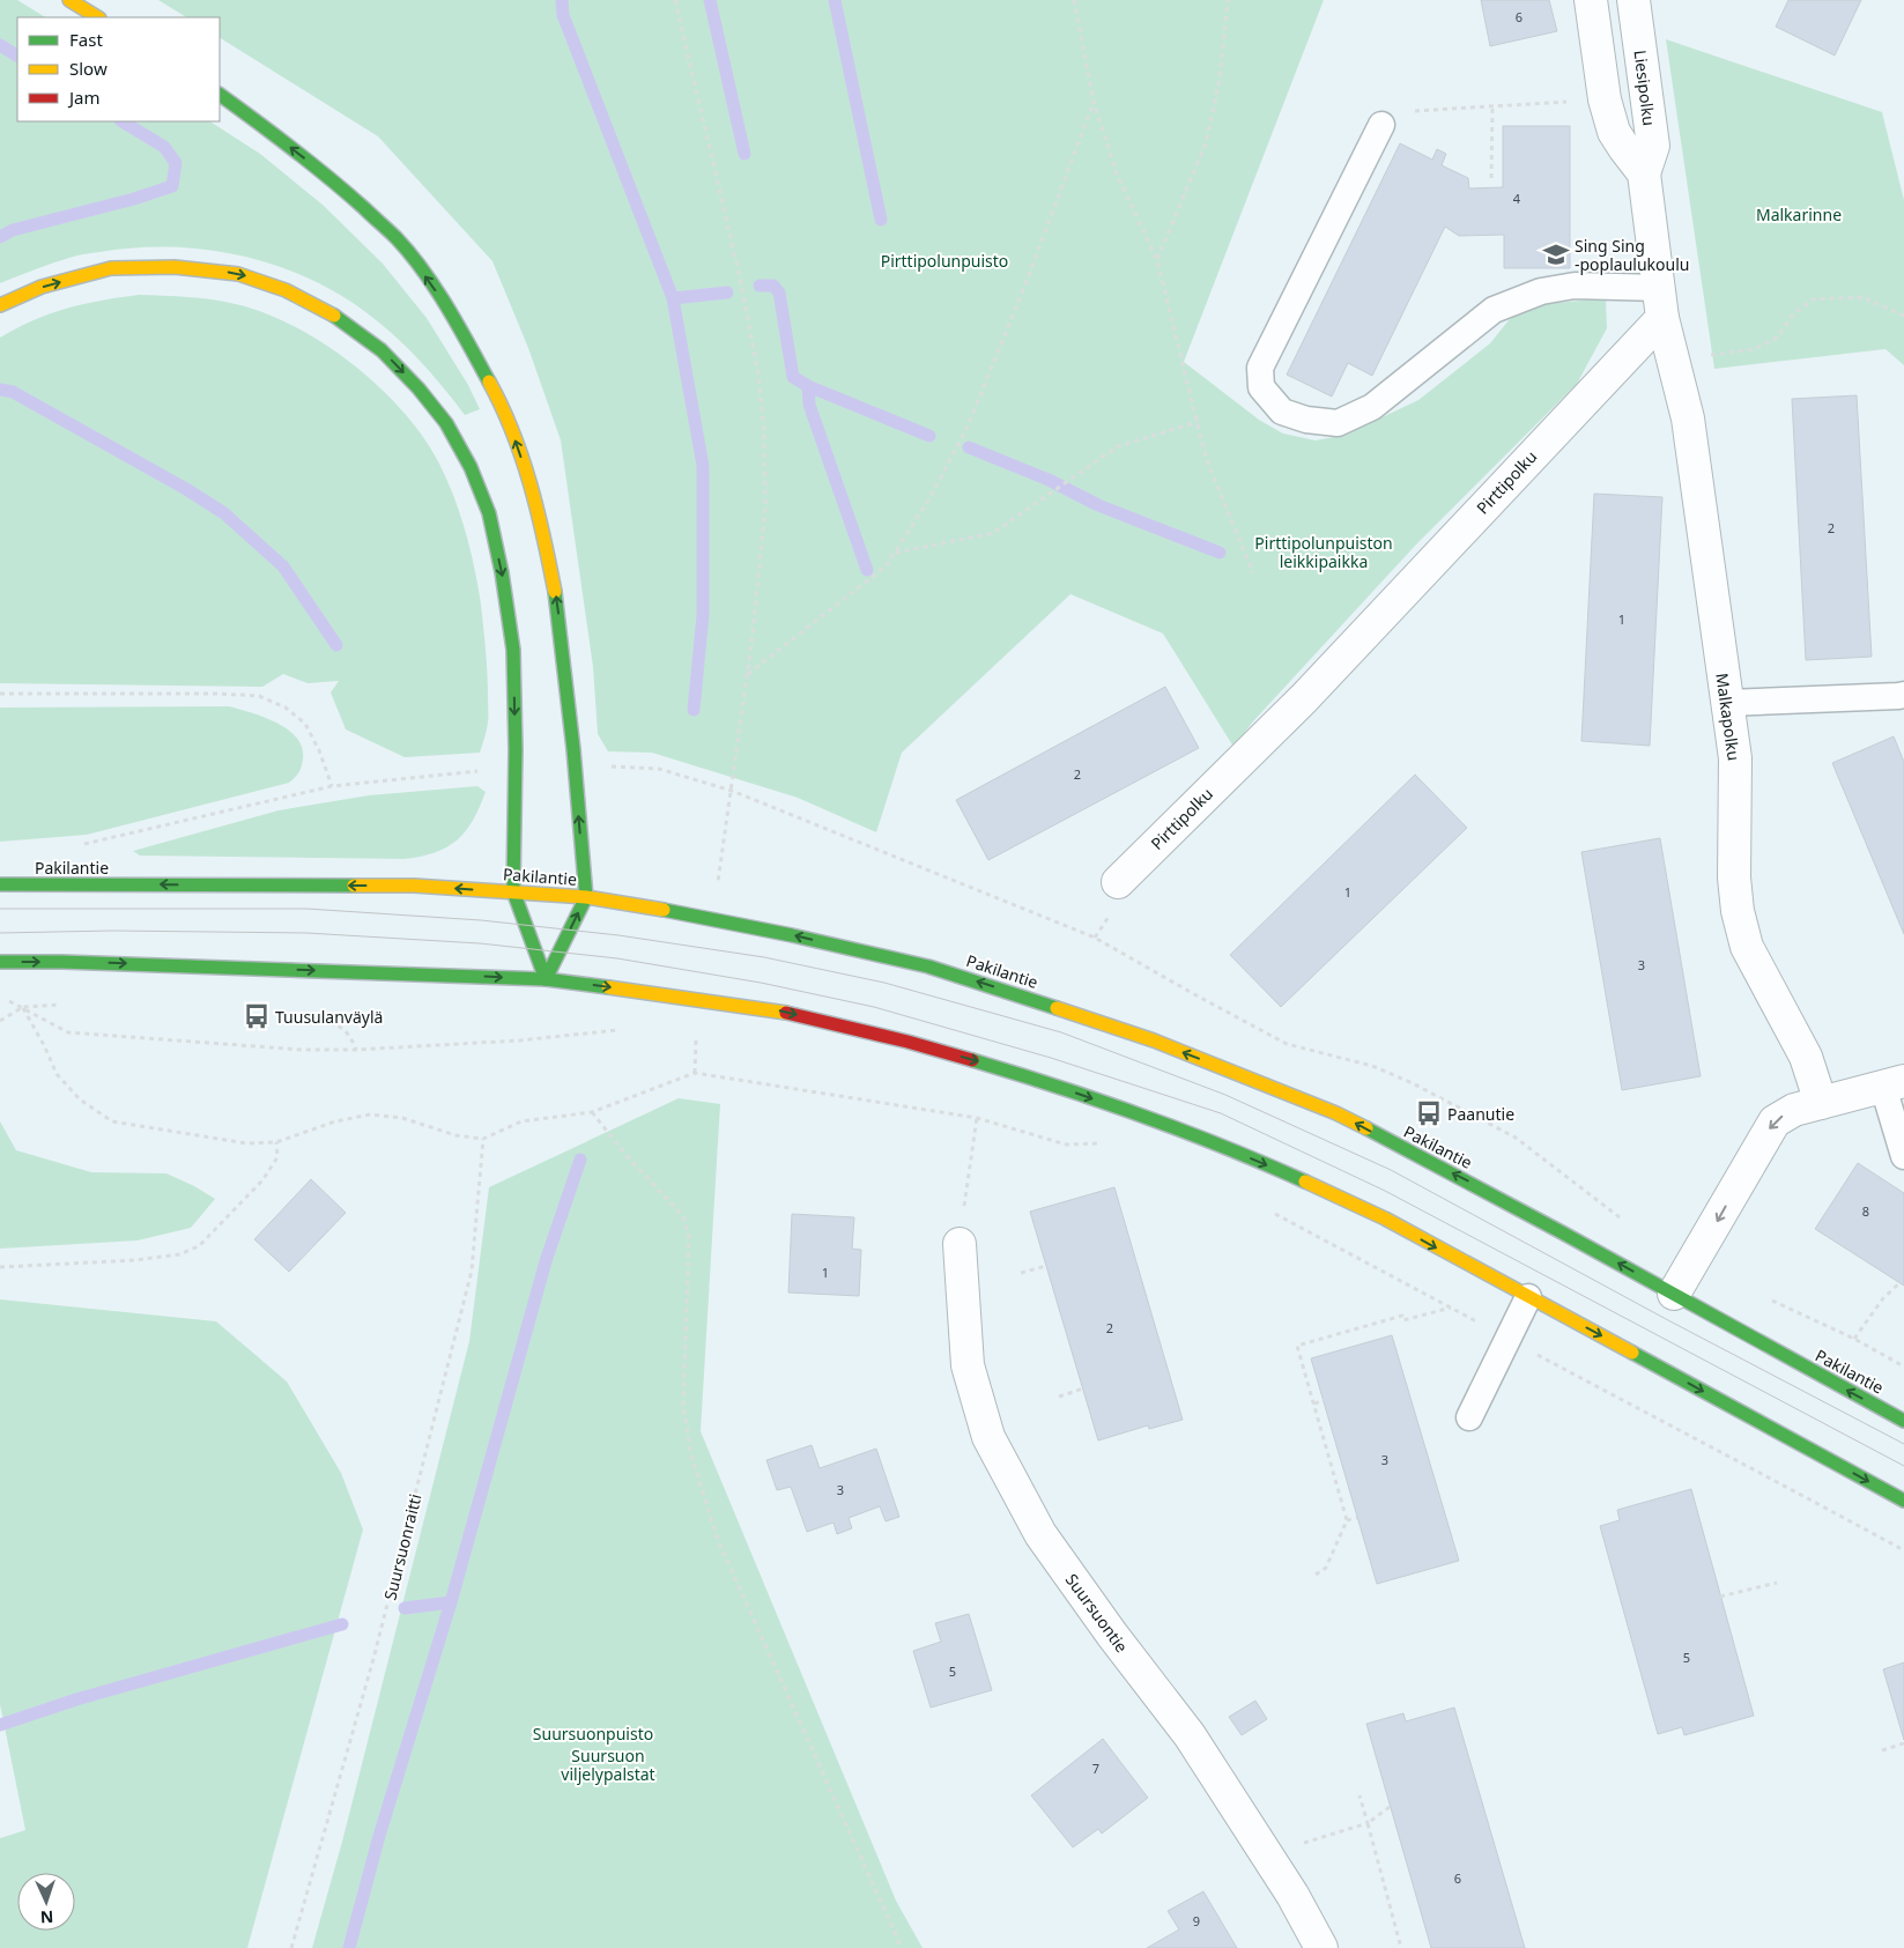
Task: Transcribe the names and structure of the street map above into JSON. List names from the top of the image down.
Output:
{
  "streets": {
    "main road": ["Pakilantie"],
    "street": [
      "Liesipolku",
      "Pirttipolku",
      "Malkapolku",
      "Suursuontie"
    ],
    "path": ["Suursuonraitti"]
  },
  "crossings": [
    ["Pirttipolku", "Malkapolku"]
  ],
  "parks": [
    "Malkarinne",
    "Pirttipolunpuisto",
    "Pirttipolunpuiston leikkipaikka",
    "Suursuonpuisto",
    "Suursuon viljelypalstat"
  ],
  "places": {
    "school or university": ["Sing Sing -poplaulukoulu"],
    "bus stop": ["Tuusulanväylä", "Paanutie"]
  },
  "house_numbers": [
    "6",
    "4",
    "2",
    "1",
    "2",
    "1",
    "3",
    "8",
    "1",
    "2",
    "3",
    "3",
    "5",
    "5",
    "7",
    "6",
    "9"
  ],
  "legend": ["Fast", "Slow", "Jam"],
  "north": "bottom"
}
